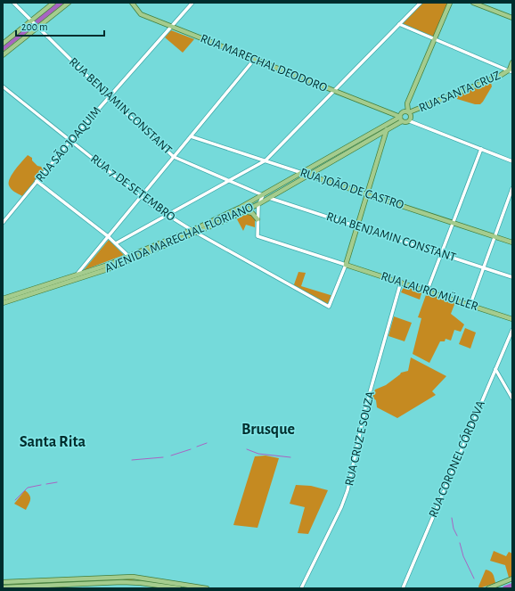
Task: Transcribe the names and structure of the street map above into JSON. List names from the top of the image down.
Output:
{
  "streets": {
    "main road": [
      "RUA MARECHAL DEODORO",
      "RUA SANTA CRUZ",
      "RUA JOÃO DE CASTRO",
      "AVENIDA MARECHAL FLORIANO",
      "RUA LAURO MÜLLER"
    ],
    "street": [
      "RUA BENJAMIN CONSTANT",
      "RUA SÃO JOAQUIM",
      "RUA 7 DE SETEMBRO",
      "RUA CRUZ E SOUZA",
      "RUA CORONEL CÓRDOVA"
    ]
  },
  "crossings": [
    ["RUA MARECHAL DEODORO", "RUA SANTA CRUZ"],
    ["RUA MARECHAL DEODORO", "RUA SÃO JOAQUIM"],
    ["RUA MARECHAL DEODORO", "AVENIDA MARECHAL FLORIANO"],
    ["RUA SANTA CRUZ", "AVENIDA MARECHAL FLORIANO"],
    ["RUA BENJAMIN CONSTANT", "RUA SÃO JOAQUIM"],
    ["RUA BENJAMIN CONSTANT", "AVENIDA MARECHAL FLORIANO"],
    ["RUA SÃO JOAQUIM", "RUA 7 DE SETEMBRO"],
    ["RUA 7 DE SETEMBRO", "AVENIDA MARECHAL FLORIANO"],
    ["RUA 7 DE SETEMBRO", "RUA LAURO MÜLLER"],
    ["RUA JOÃO DE CASTRO", "AVENIDA MARECHAL FLORIANO"],
    ["RUA LAURO MÜLLER", "RUA CRUZ E SOUZA"]
  ],
  "districts": ["Brusque", "Santa Rita"],
  "scale_bar": "200 m"
}
